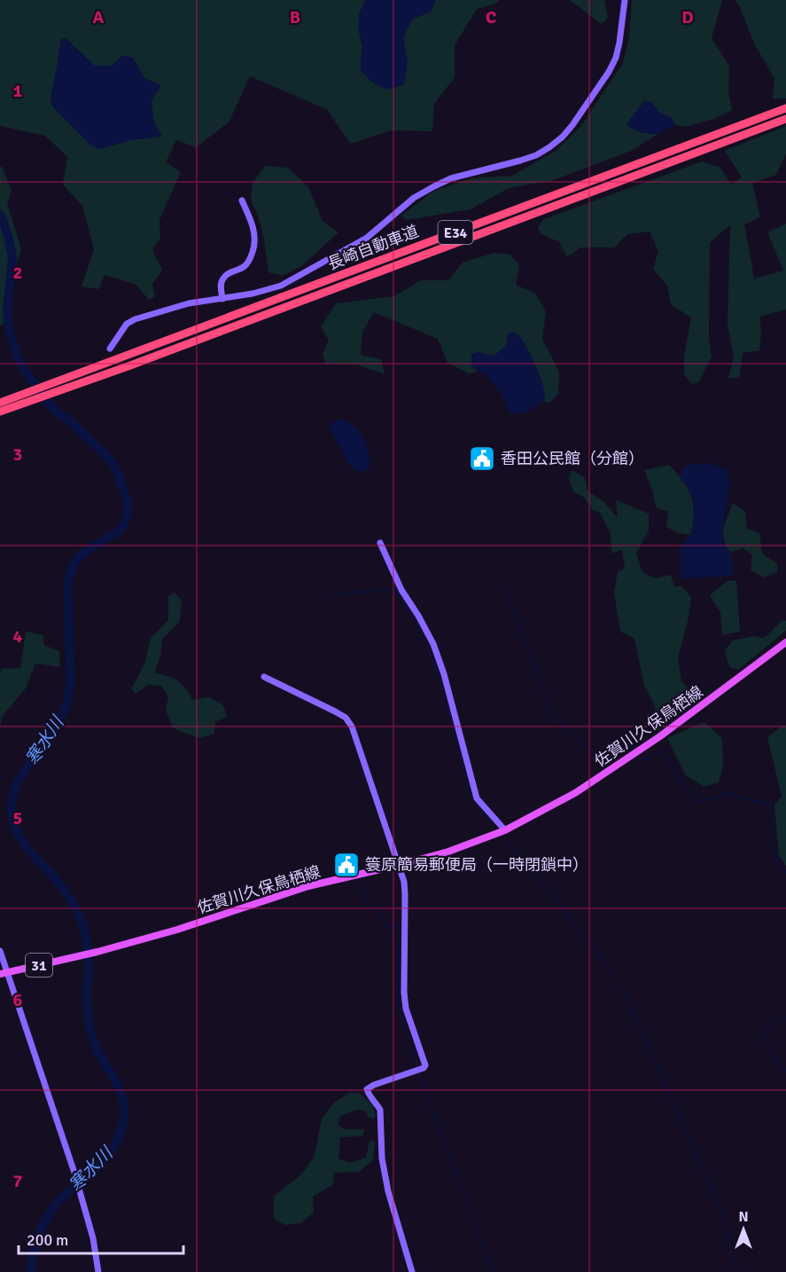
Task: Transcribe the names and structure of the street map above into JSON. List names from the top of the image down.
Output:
{
  "streets": {
    "highway": ["E34", "長崎自動車道"],
    "main road": ["佐賀川久保鳥栖線", "31"]
  },
  "water": ["寒水川"],
  "places": {
    "public building": ["香田公民館（分館）", "簑原簡易郵便局（一時閉鎖中）"]
  },
  "scale_bar": "200 m",
  "north": "top",
  "grid": {
    "columns": [
      "A",
      "B",
      "C",
      "D"
    ],
    "rows": [
      "1",
      "2",
      "3",
      "4",
      "5",
      "6",
      "7"
    ]
  }
}
